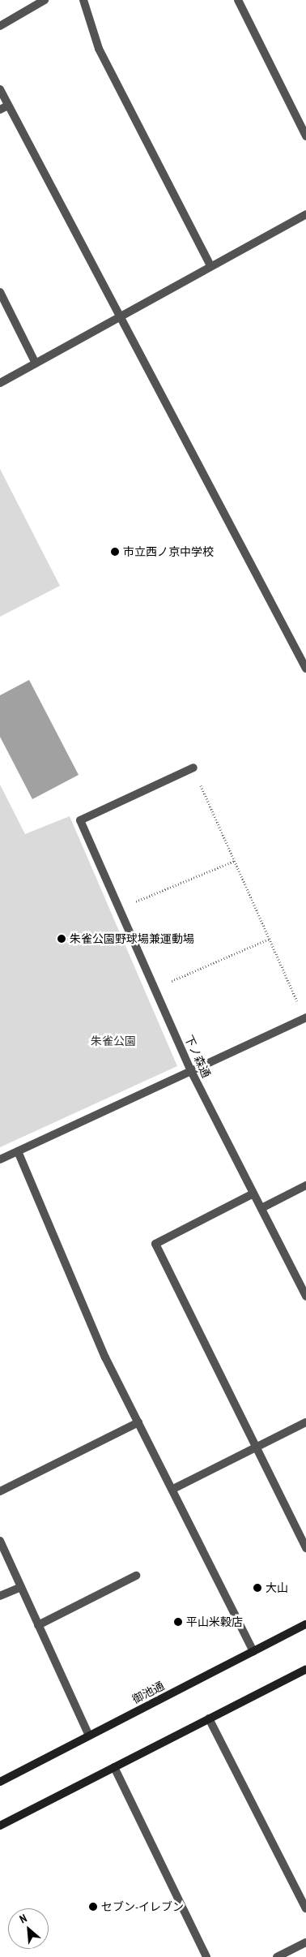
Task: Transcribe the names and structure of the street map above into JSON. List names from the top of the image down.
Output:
{
  "streets": {
    "street": ["下ノ森通", "御池通"]
  },
  "parks": ["朱雀公園"],
  "places": [
    "市立西ノ京中学校",
    "朱雀公園野球場兼運動場",
    "大山",
    "平山米穀店",
    "セブン-イレブン"
  ],
  "north": "top left"
}
